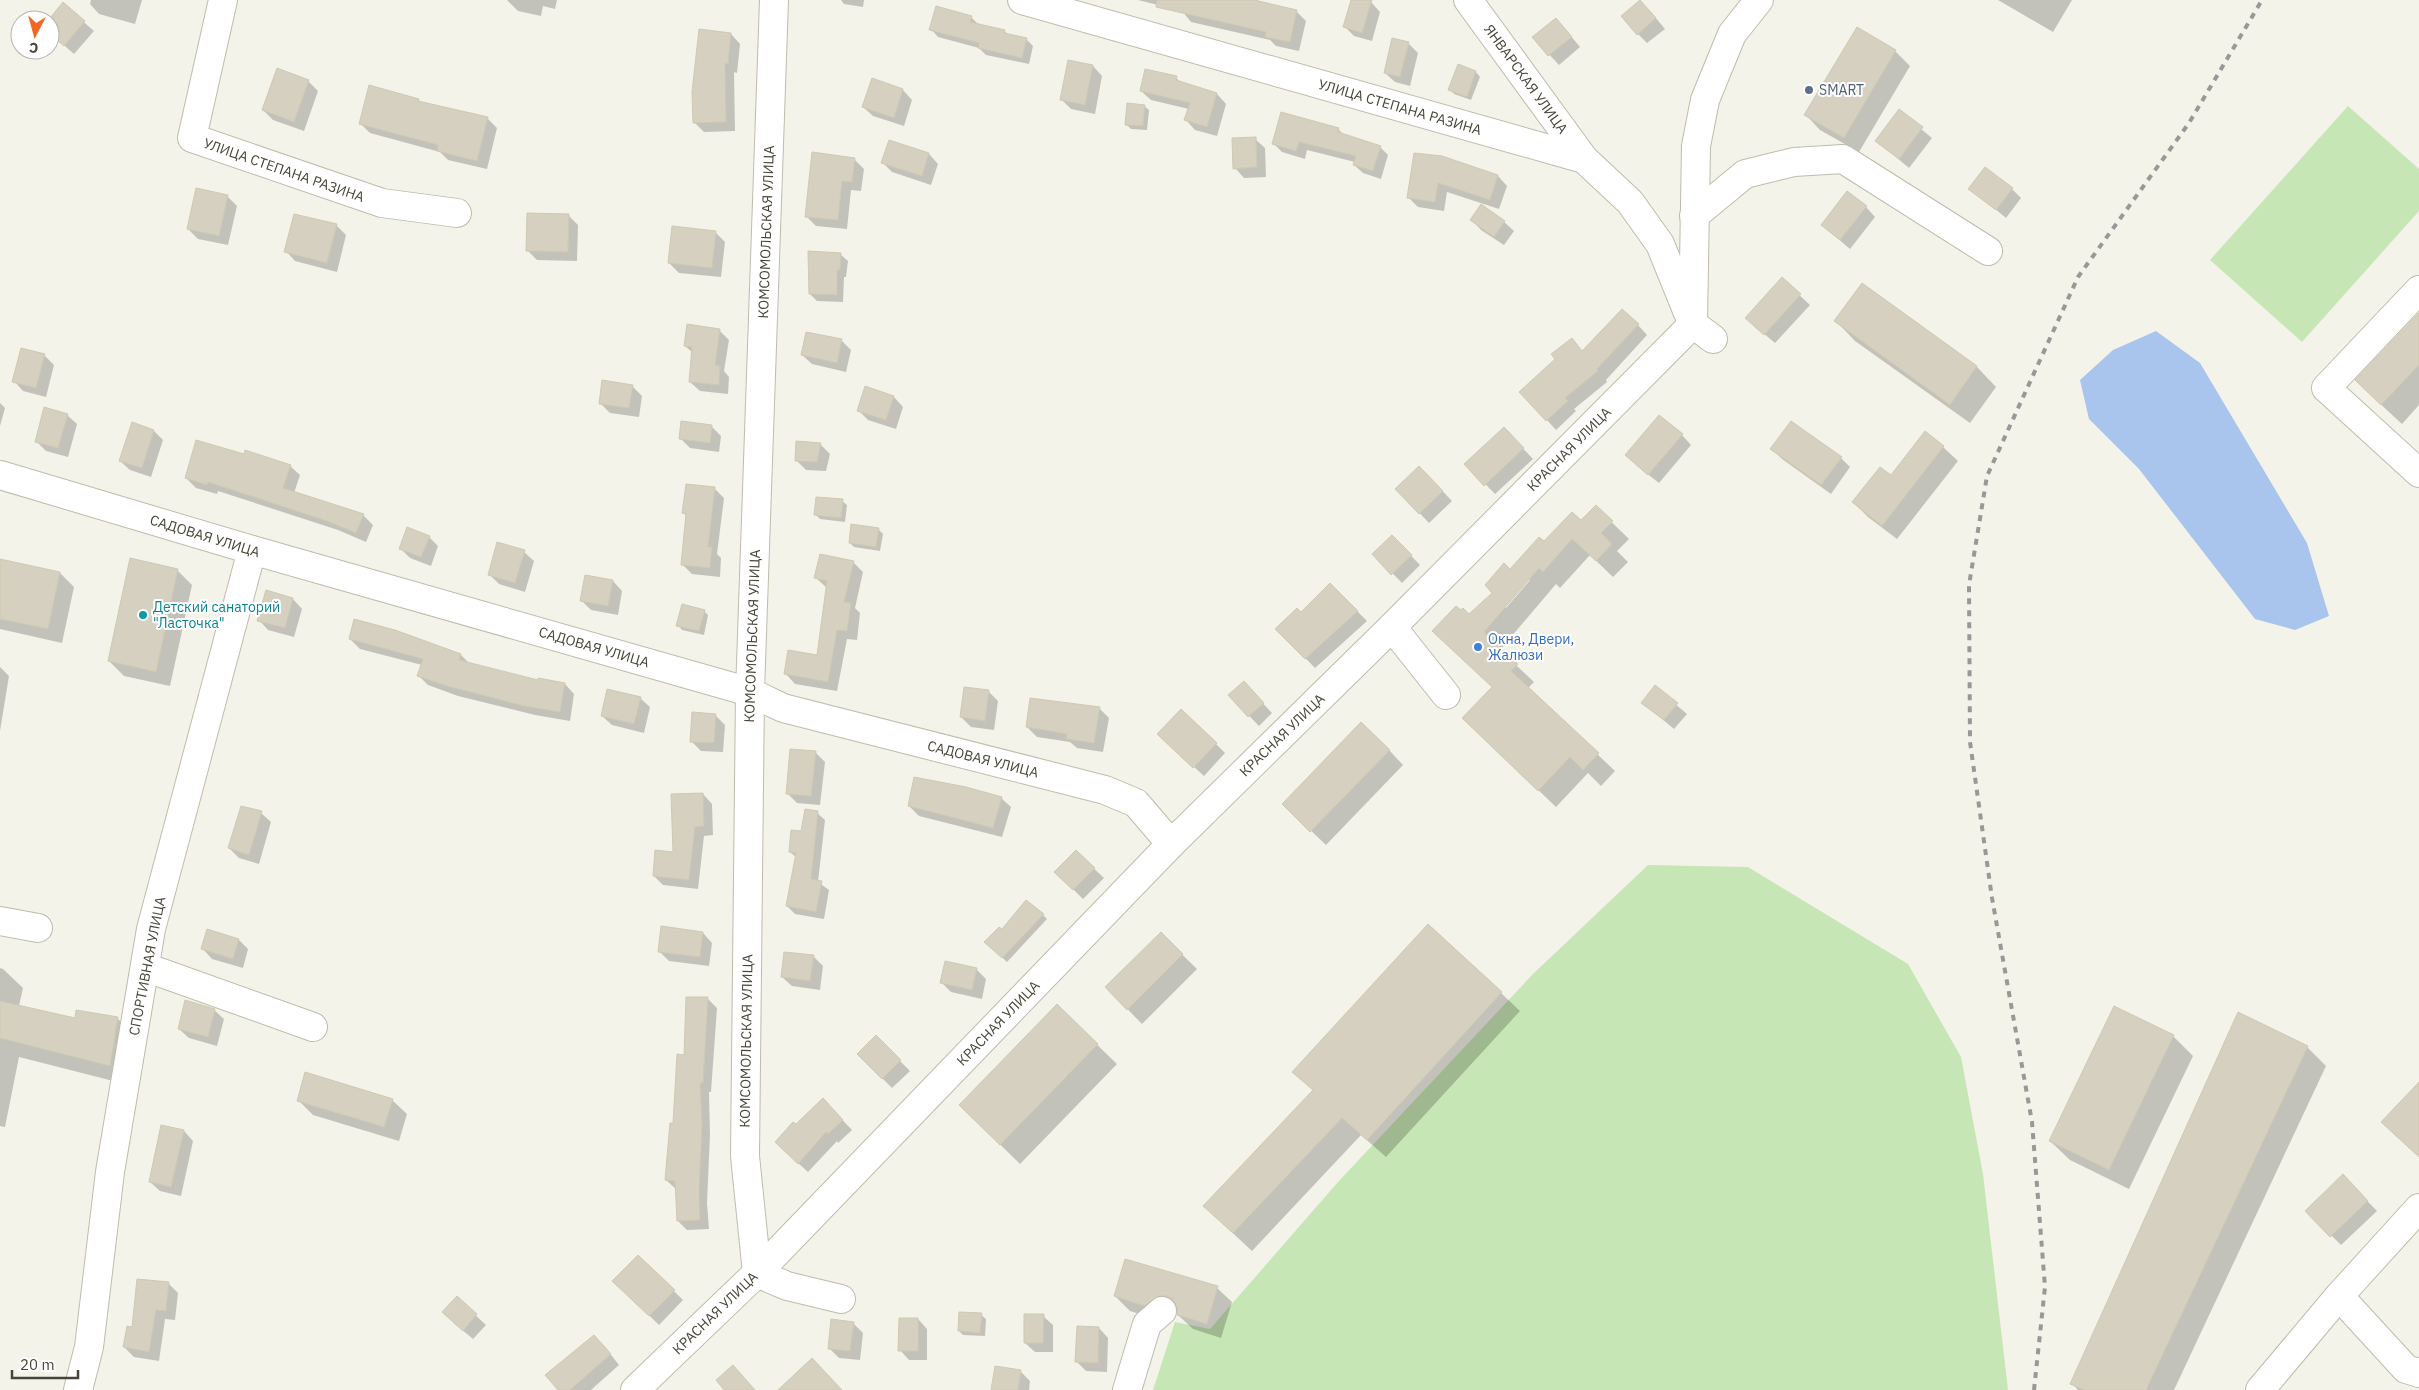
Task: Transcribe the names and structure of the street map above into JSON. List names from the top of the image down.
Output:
{
  "streets": {
    "street": [
      "ЯНВАРСКАЯ УЛИЦА",
      "УЛИЦА СТЕПАНА РАЗИНА",
      "КОМСОМОЛЬСКАЯ УЛИЦА",
      "КРАСНАЯ УЛИЦА",
      "САДОВАЯ УЛИЦА",
      "СПОРТИВНАЯ УЛИЦА"
    ]
  },
  "crossings": [
    ["ЯНВАРСКАЯ УЛИЦА", "УЛИЦА СТЕПАНА РАЗИНА"],
    ["УЛИЦА СТЕПАНА РАЗИНА", "КРАСНАЯ УЛИЦА"],
    ["КОМСОМОЛЬСКАЯ УЛИЦА", "КРАСНАЯ УЛИЦА"],
    ["КОМСОМОЛЬСКАЯ УЛИЦА", "САДОВАЯ УЛИЦА"],
    ["КРАСНАЯ УЛИЦА", "САДОВАЯ УЛИЦА"],
    ["САДОВАЯ УЛИЦА", "СПОРТИВНАЯ УЛИЦА"]
  ],
  "places": ["SMART", "Детский санаторий \"Ласточка\"", "Окна, Двери, Жалюзи"],
  "scale_bar": "20 m",
  "north": "bottom"
}
